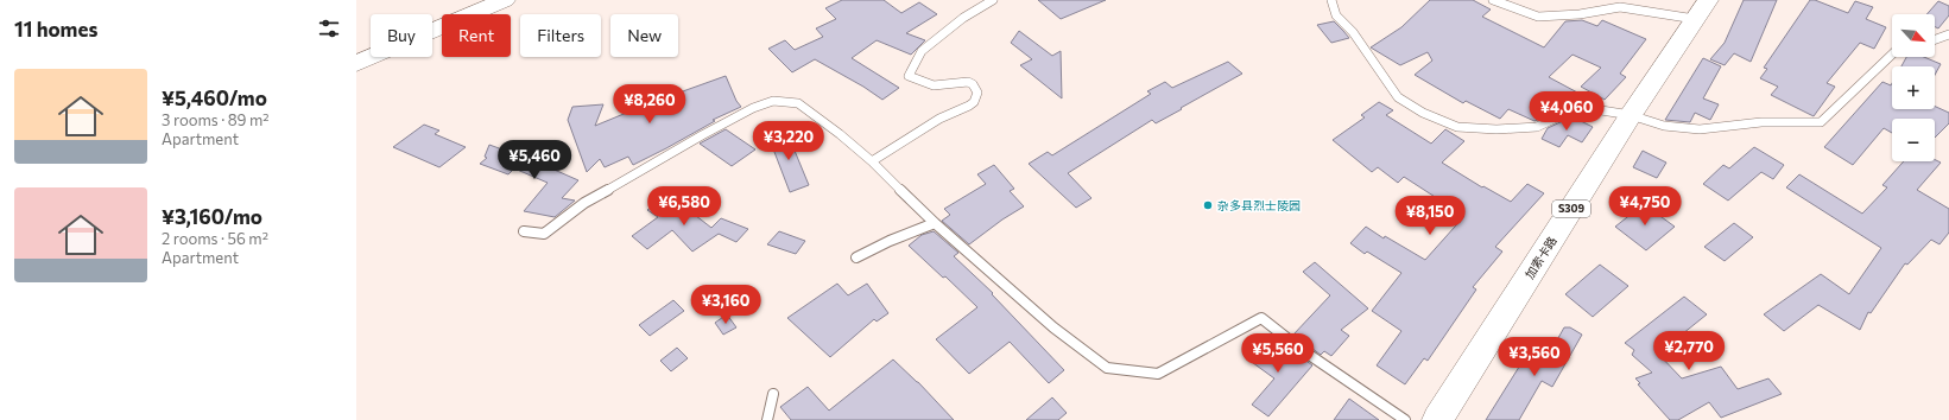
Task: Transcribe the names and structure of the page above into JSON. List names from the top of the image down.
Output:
{
  "streets": {
    "main road": ["S309", "加索卡路"]
  },
  "places": ["杂多县烈士陵园"],
  "north": "bottom right",
  "page": {
    "heading": "11 homes",
    "map_buttons": ["+", "−"],
    "chip": [
      "Buy",
      "Rent",
      "Filters",
      "New"
    ],
    "list": [
      {
        "name": "¥5,460/mo",
        "note": "3 rooms · 89 m² · Apartment"
      },
      {
        "name": "¥3,160/mo",
        "note": "2 rooms · 56 m² · Apartment"
      }
    ],
    "price": [
      "¥8,260",
      "¥4,060",
      "¥3,220",
      "¥5,460",
      "¥6,580",
      "¥4,750",
      "¥8,150",
      "¥3,160",
      "¥2,770",
      "¥5,560",
      "¥3,560"
    ]
  }
}
